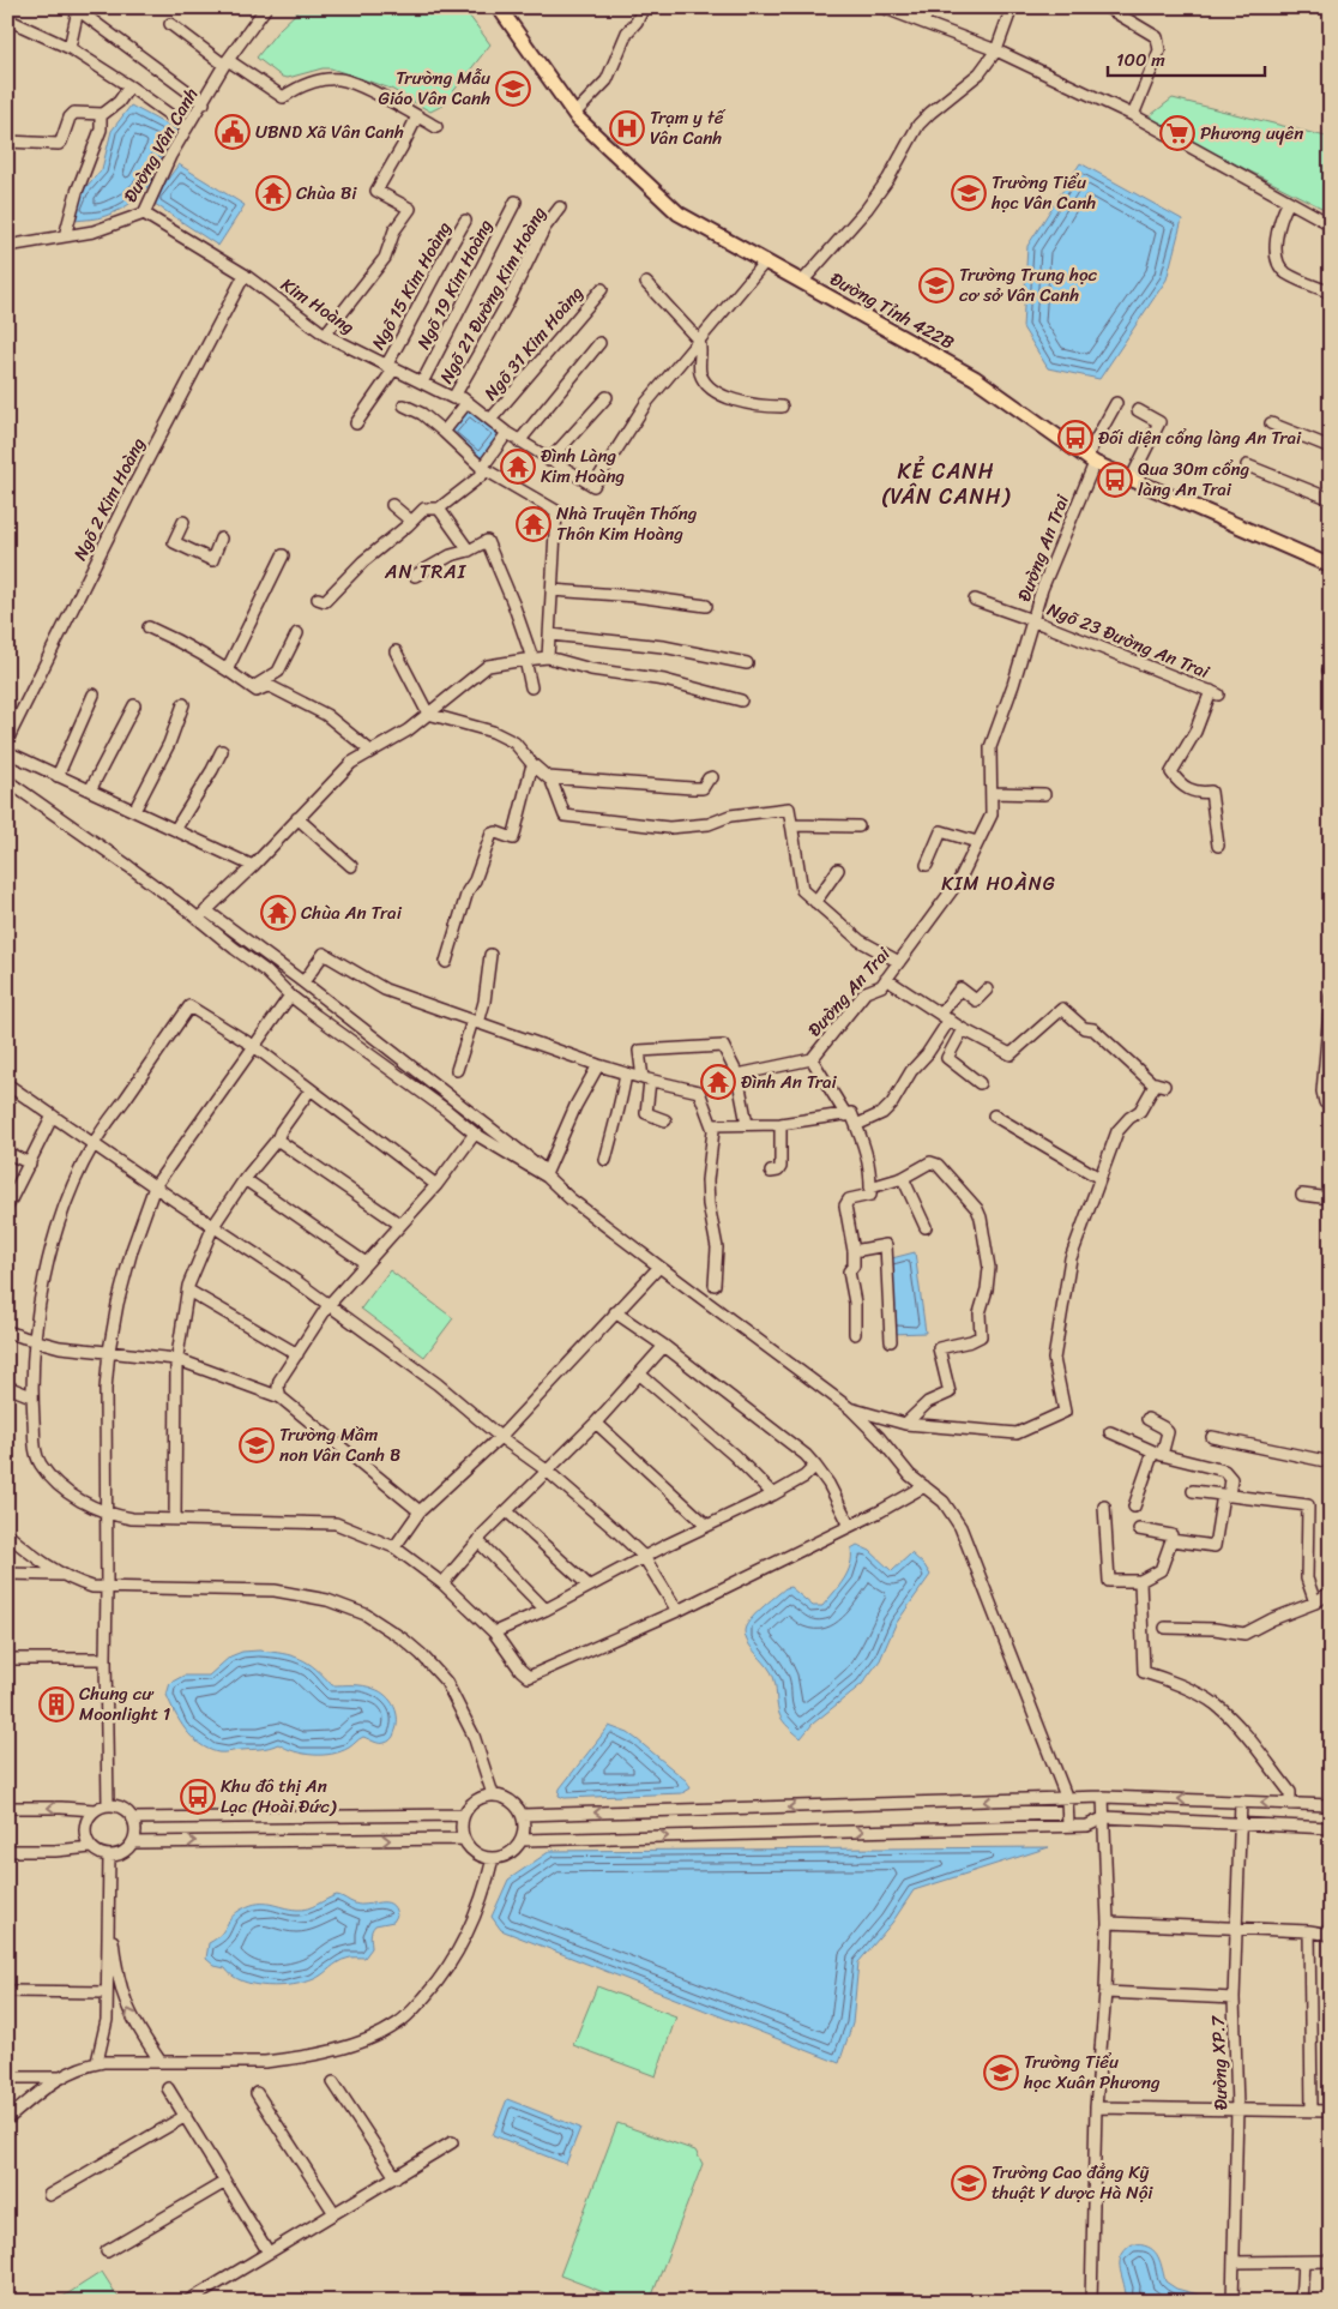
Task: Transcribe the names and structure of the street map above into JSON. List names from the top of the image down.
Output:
{
  "streets": {
    "main road": ["Đường Tỉnh 422B"],
    "street": [
      "Đường Vân Canh",
      "Ngõ 19 Kim Hoàng",
      "Ngõ 15 Kim Hoàng",
      "Ngõ 21 Đường Kim Hoàng",
      "Kim Hoàng",
      "Ngõ 31 Kim Hoàng",
      "Ngõ 2 Kim Hoàng",
      "Đường An Trai",
      "Ngõ 23 Đường An Trai",
      "Đường XP.7"
    ]
  },
  "crossings": [
    ["Đường Vân Canh", "Kim Hoàng"],
    ["Ngõ 19 Kim Hoàng", "Kim Hoàng"],
    ["Ngõ 15 Kim Hoàng", "Kim Hoàng"],
    ["Ngõ 21 Đường Kim Hoàng", "Kim Hoàng"],
    ["Kim Hoàng", "Ngõ 31 Kim Hoàng"],
    ["Kim Hoàng", "Ngõ 2 Kim Hoàng"],
    ["Đường Tỉnh 422B", "Đường An Trai"],
    ["Đường An Trai", "Ngõ 23 Đường An Trai"]
  ],
  "districts": ["KẺ CANH (VÂN CANH)", "AN TRAI", "KIM HOÀNG"],
  "places": {
    "school or university": [
      "Trường Mẫu Giáo Vân Canh",
      "Trường Tiểu học Vân Canh",
      "Trường Trung học cơ sở Vân Canh",
      "Trường Mầm non Vân Canh B",
      "Trường Tiểu học Xuân Phương",
      "Trường Cao đẳng Kỹ thuật Y dược Hà Nội"
    ],
    "hospital": ["Trạm y tế Vân Canh"],
    "public building": ["UBND Xã Vân Canh"],
    "supermarket": ["Phương uyên"],
    "temple": [
      "Chùa Bi",
      "Đình Làng Kim Hoàng",
      "Nhà Truyền Thống Thôn Kim Hoàng",
      "Chùa An Trai",
      "Đình An Trai"
    ],
    "bus stop": ["Đối diện cổng làng An Trai", "Qua 30m cổng làng An Trai", "Khu đô thị An Lạc (Hoài Đức)"],
    "building": ["Chung cư Moonlight 1"]
  },
  "scale_bar": "100 m"
}
